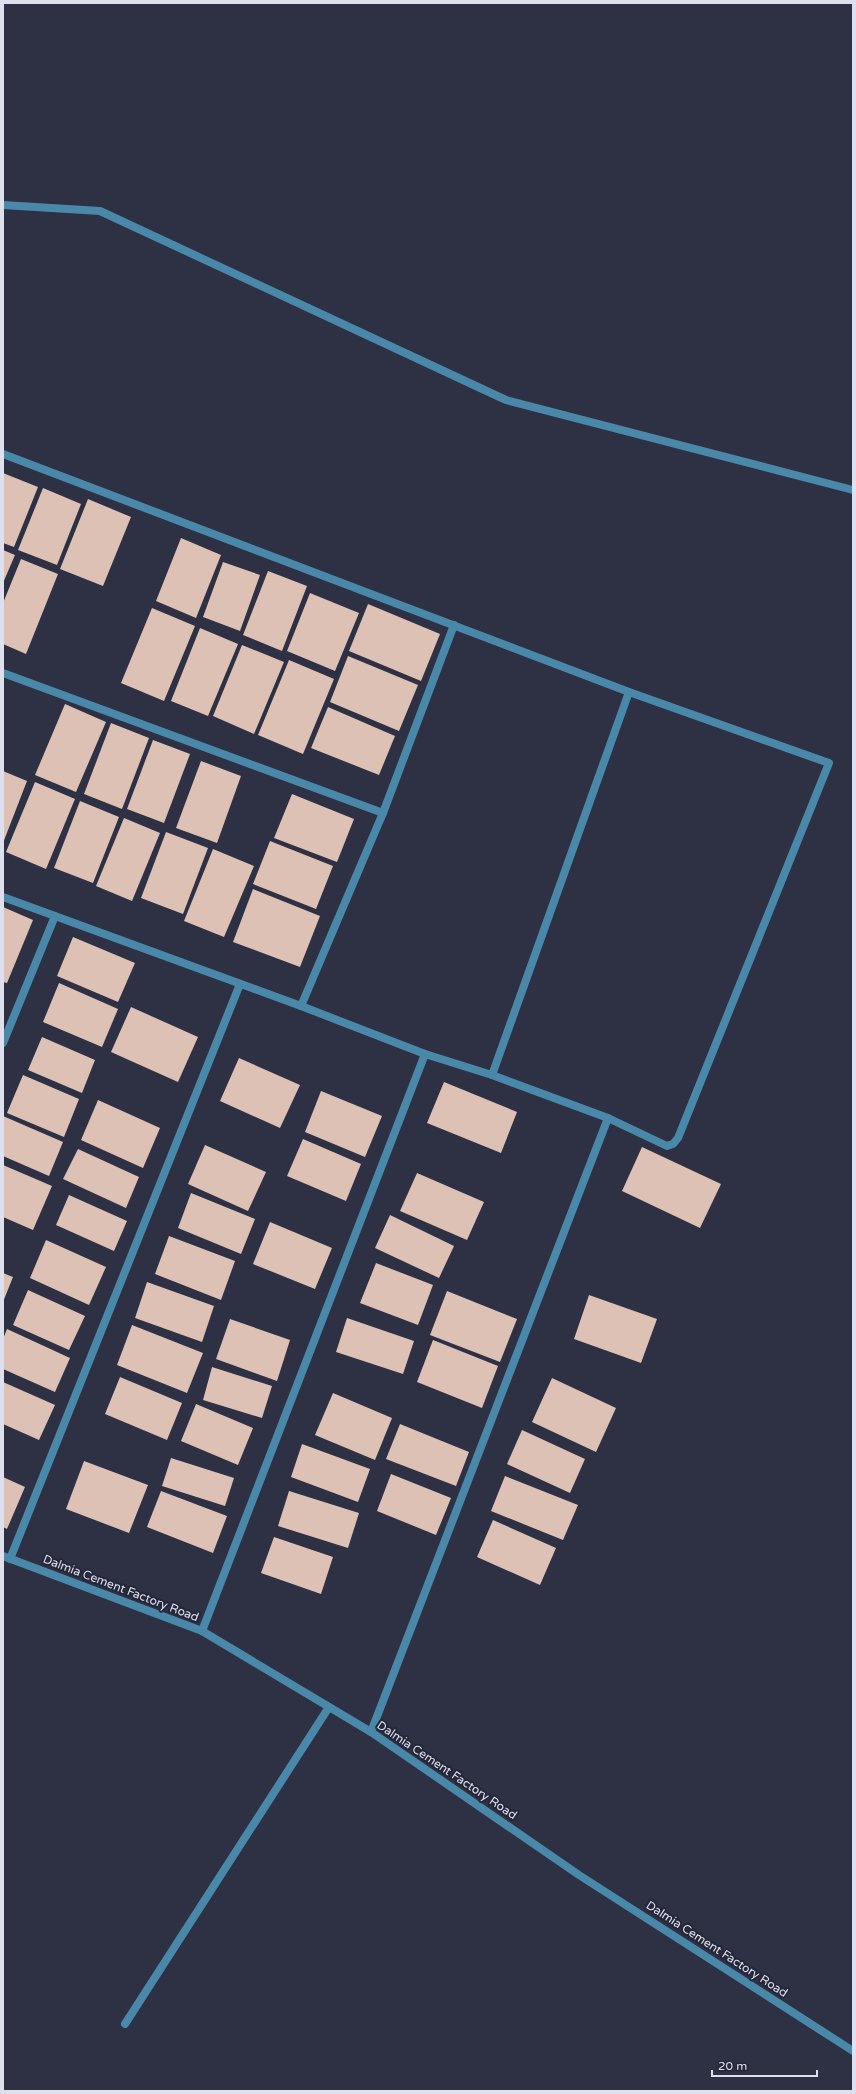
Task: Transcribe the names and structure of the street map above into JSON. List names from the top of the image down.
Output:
{
  "streets": {
    "street": ["Dalmia Cement Factory Road"]
  },
  "scale_bar": "20 m"
}
